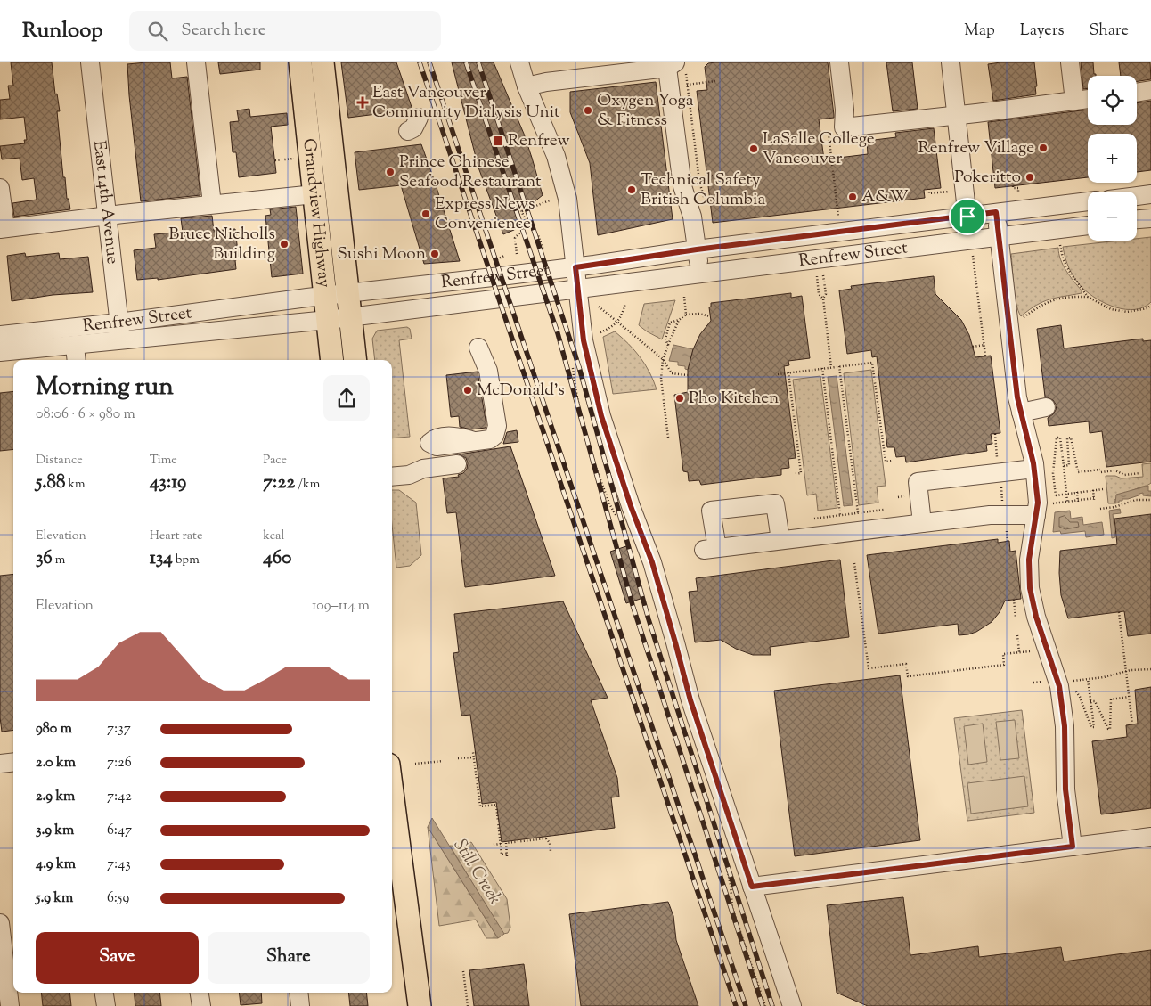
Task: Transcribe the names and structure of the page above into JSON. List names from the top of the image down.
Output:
{
  "streets": {
    "main road": ["Grandview Highway"],
    "street": ["East 14th Avenue", "Renfrew Street"]
  },
  "crossings": [
    ["East 14th Avenue", "Renfrew Street"],
    ["Grandview Highway", "Renfrew Street"]
  ],
  "water": ["Still Creek"],
  "places": {
    "health": ["East Vancouver Community Dialysis Unit"],
    "other": [
      "Oxygen Yoga & Fitness",
      "Renfrew Village",
      "LaSalle College Vancouver",
      "Prince Chinese Seafood Restaurant",
      "Pokeritto",
      "Technical Safety British Columbia",
      "A&W",
      "Express News Convenience",
      "Bruce Nicholls Building",
      "Sushi Moon",
      "McDonald's",
      "Pho Kitchen"
    ],
    "transit": ["Renfrew"]
  },
  "page": {
    "header": "Runloop",
    "search": "Search here",
    "nav": ["Map", "Layers", "Share"],
    "map_buttons": ["+", "−"],
    "heading": ["Morning run", "08:06 · 6 × 980 m"],
    "stats": [
      ["Distance", "5.88 km"],
      ["Time", "43:19"],
      ["Pace", "7:22 /km"],
      ["Elevation", "36 m"],
      ["Heart rate", "134 bpm"],
      ["kcal", "460"]
    ],
    "chart": ["Elevation", "109–114 m"],
    "list": [
      {
        "name": "980 m",
        "note": "7:37"
      },
      {
        "name": "2.0 km",
        "note": "7:26"
      },
      {
        "name": "2.9 km",
        "note": "7:42"
      },
      {
        "name": "3.9 km",
        "note": "6:47"
      },
      {
        "name": "4.9 km",
        "note": "7:43"
      },
      {
        "name": "5.9 km",
        "note": "6:59"
      }
    ],
    "buttons": ["Save", "Share"]
  }
}
